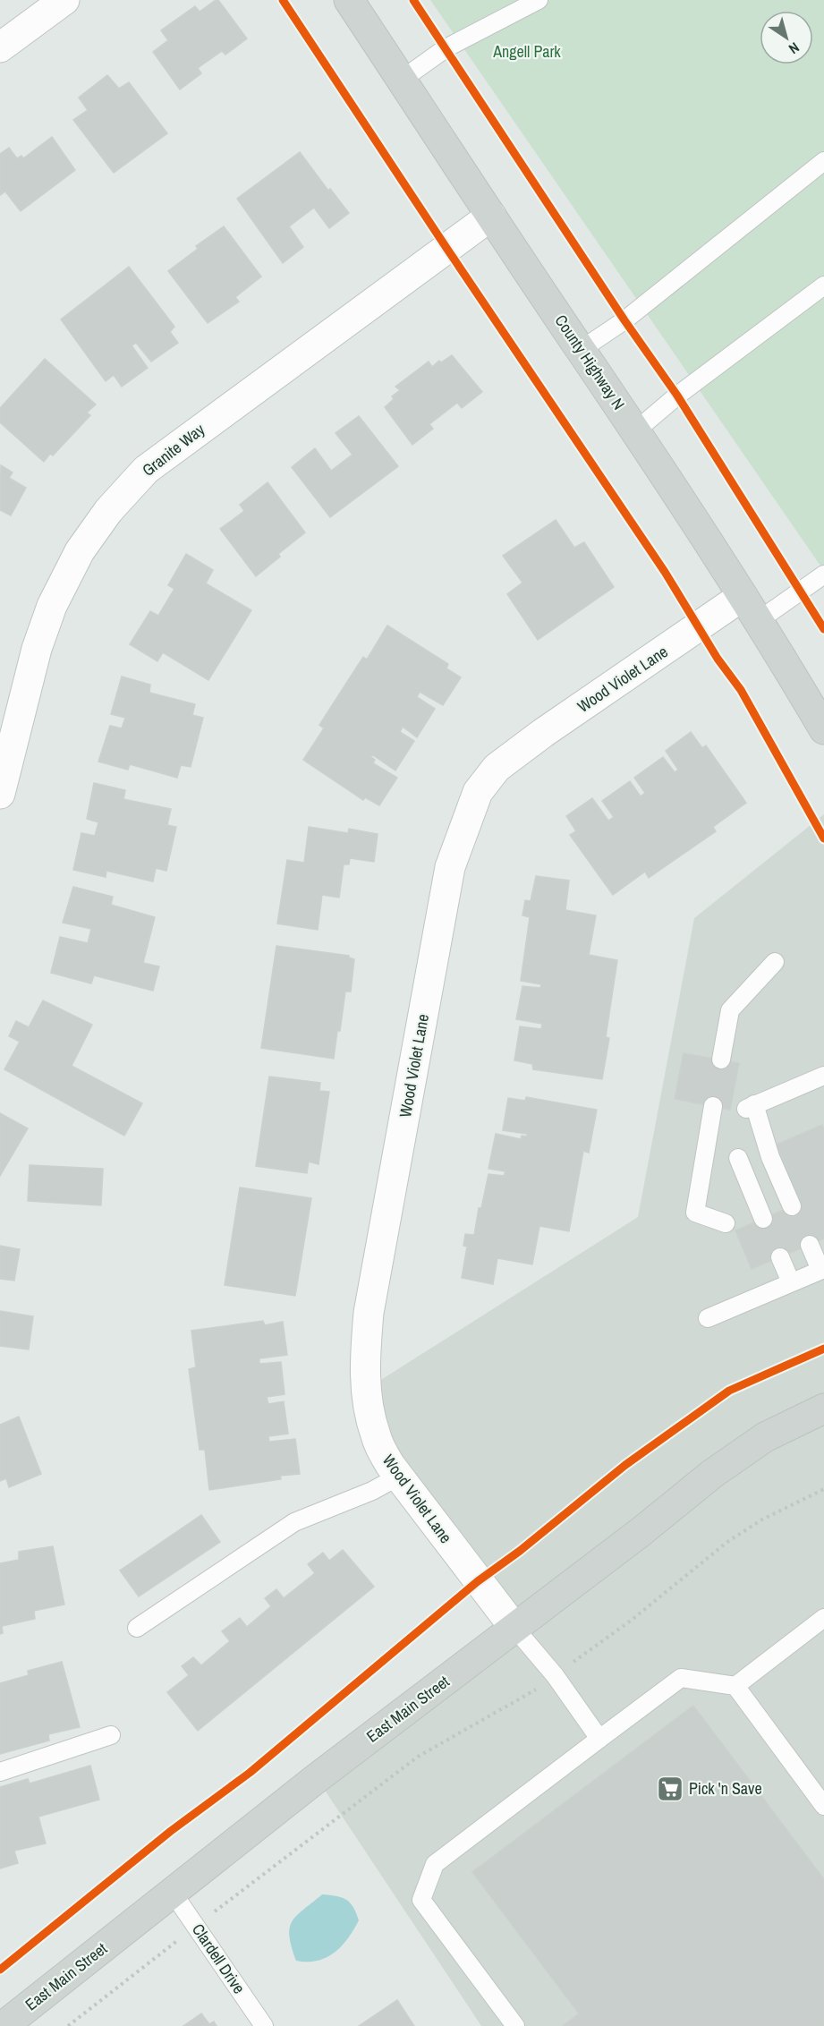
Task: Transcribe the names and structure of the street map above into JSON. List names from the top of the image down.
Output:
{
  "streets": {
    "main road": ["County Highway N", "East Main Street"],
    "street": ["Granite Way", "Wood Violet Lane"],
    "lane": ["Clardell Drive"]
  },
  "crossings": [
    ["County Highway N", "Granite Way"],
    ["County Highway N", "Wood Violet Lane"],
    ["Wood Violet Lane", "East Main Street"],
    ["East Main Street", "Clardell Drive"]
  ],
  "parks": ["Angell Park"],
  "places": {
    "supermarket": ["Pick 'n Save"]
  },
  "north": "bottom right"
}
